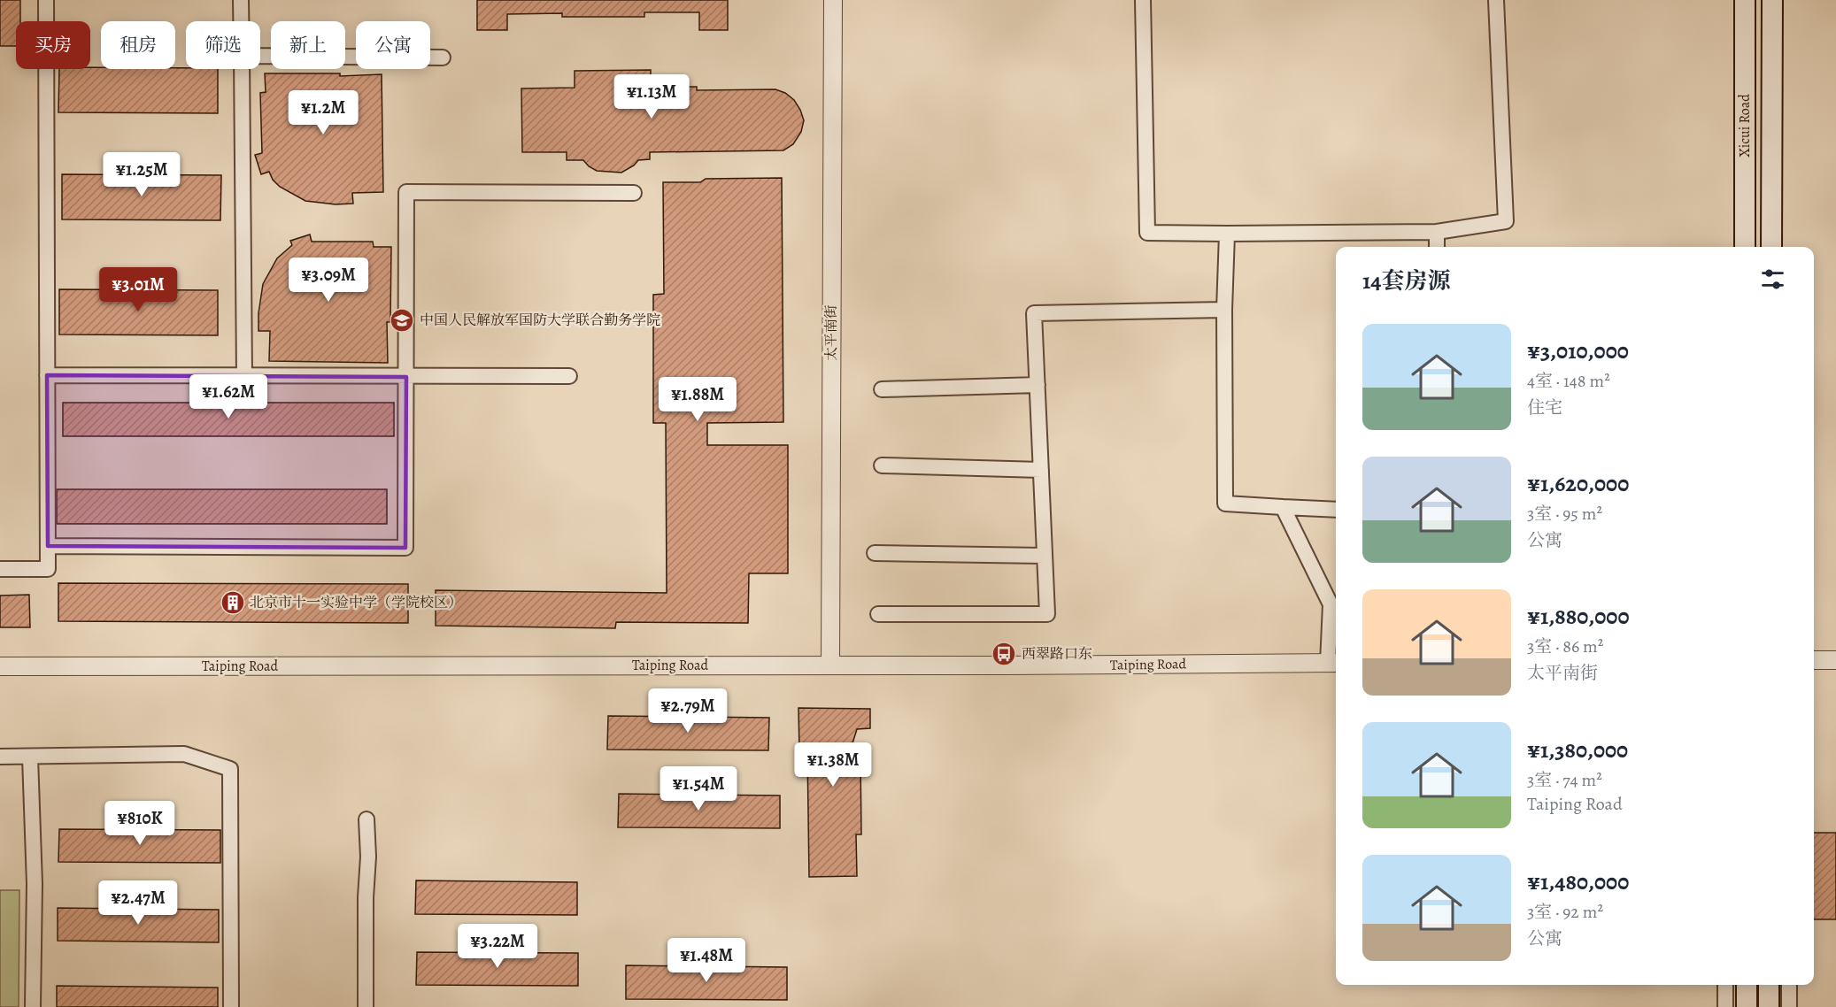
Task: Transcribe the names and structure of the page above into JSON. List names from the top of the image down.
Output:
{
  "streets": {
    "main road": ["Xicui Road"],
    "street": ["太平南街", "Taiping Road"]
  },
  "crossings": [
    ["太平南街", "Taiping Road"]
  ],
  "places": {
    "school or university": ["中国人民解放军国防大学联合勤务学院"],
    "building": ["北京市十一实验中学（学院校区）"],
    "bus stop": ["西翠路口东"]
  },
  "page": {
    "chip": [
      "买房",
      "租房",
      "筛选",
      "新上",
      "公寓"
    ],
    "price": [
      "¥1.13M",
      "¥1.2M",
      "¥1.25M",
      "¥3.09M",
      "¥3.01M",
      "¥1.62M",
      "¥1.88M",
      "¥2.79M",
      "¥1.38M",
      "¥1.54M",
      "¥810K",
      "¥2.47M",
      "¥3.22M",
      "¥1.48M"
    ],
    "heading": "14套房源",
    "list": [
      {
        "name": "¥3,010,000",
        "note": "4室 · 148 m² · 住宅"
      },
      {
        "name": "¥1,620,000",
        "note": "3室 · 95 m² · 公寓"
      },
      {
        "name": "¥1,880,000",
        "note": "3室 · 86 m² · 太平南街"
      },
      {
        "name": "¥1,380,000",
        "note": "3室 · 74 m² · Taiping Road"
      },
      {
        "name": "¥1,480,000",
        "note": "3室 · 92 m² · 公寓"
      }
    ]
  }
}
